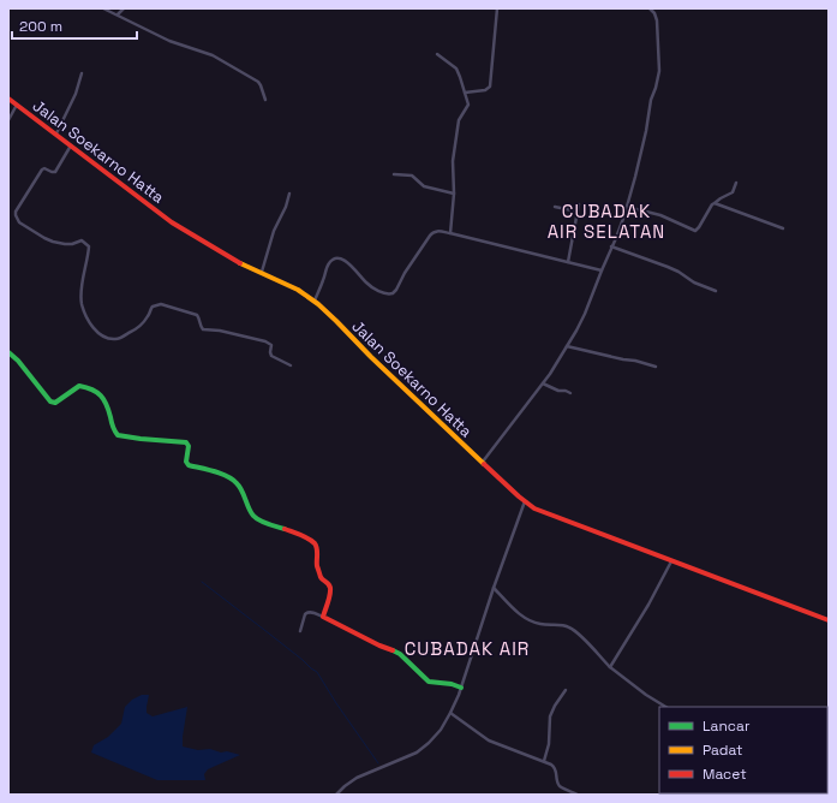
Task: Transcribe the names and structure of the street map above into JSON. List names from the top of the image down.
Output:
{
  "streets": {
    "street": ["Jalan Soekarno Hatta"]
  },
  "districts": ["CUBADAK AIR SELATAN", "CUBADAK AIR"],
  "legend": ["Lancar", "Padat", "Macet"],
  "scale_bar": "200 m"
}
